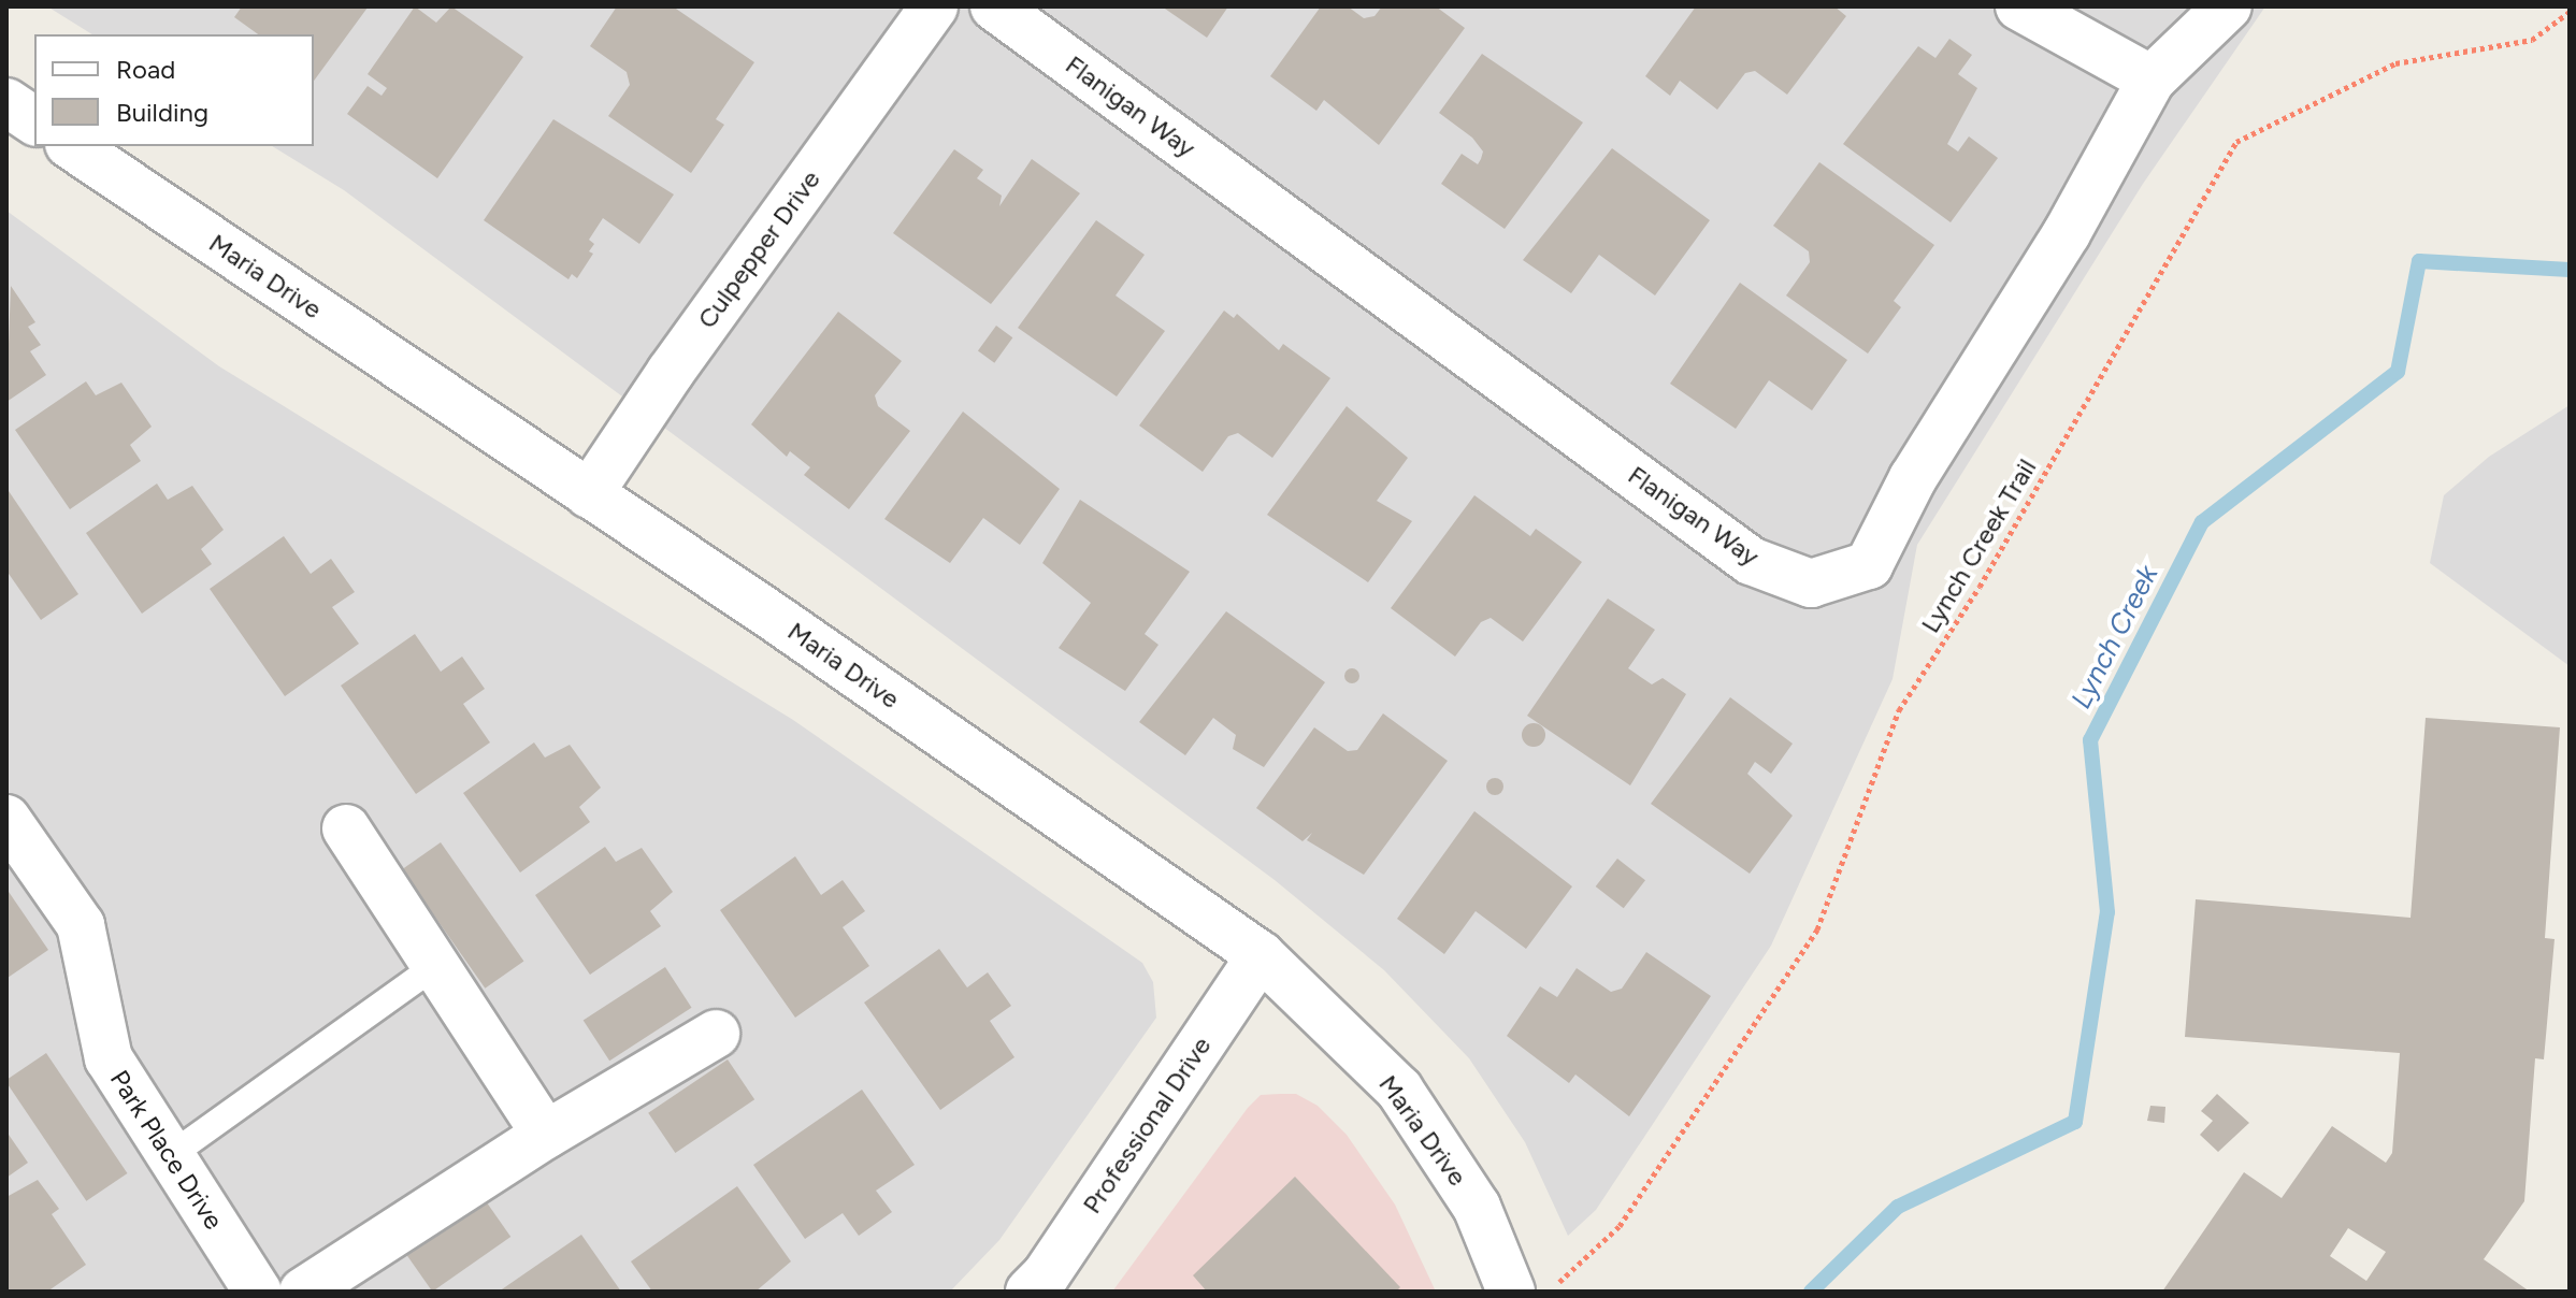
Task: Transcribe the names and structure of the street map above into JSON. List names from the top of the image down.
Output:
{
  "streets": {
    "street": [
      "Flanigan Way",
      "Culpepper Drive",
      "Maria Drive",
      "Professional Drive",
      "Park Place Drive"
    ],
    "path": ["Lynch Creek Trail"]
  },
  "crossings": [
    ["Culpepper Drive", "Maria Drive"],
    ["Maria Drive", "Professional Drive"]
  ],
  "water": ["Lynch Creek"],
  "legend": ["Road", "Building"]
}
